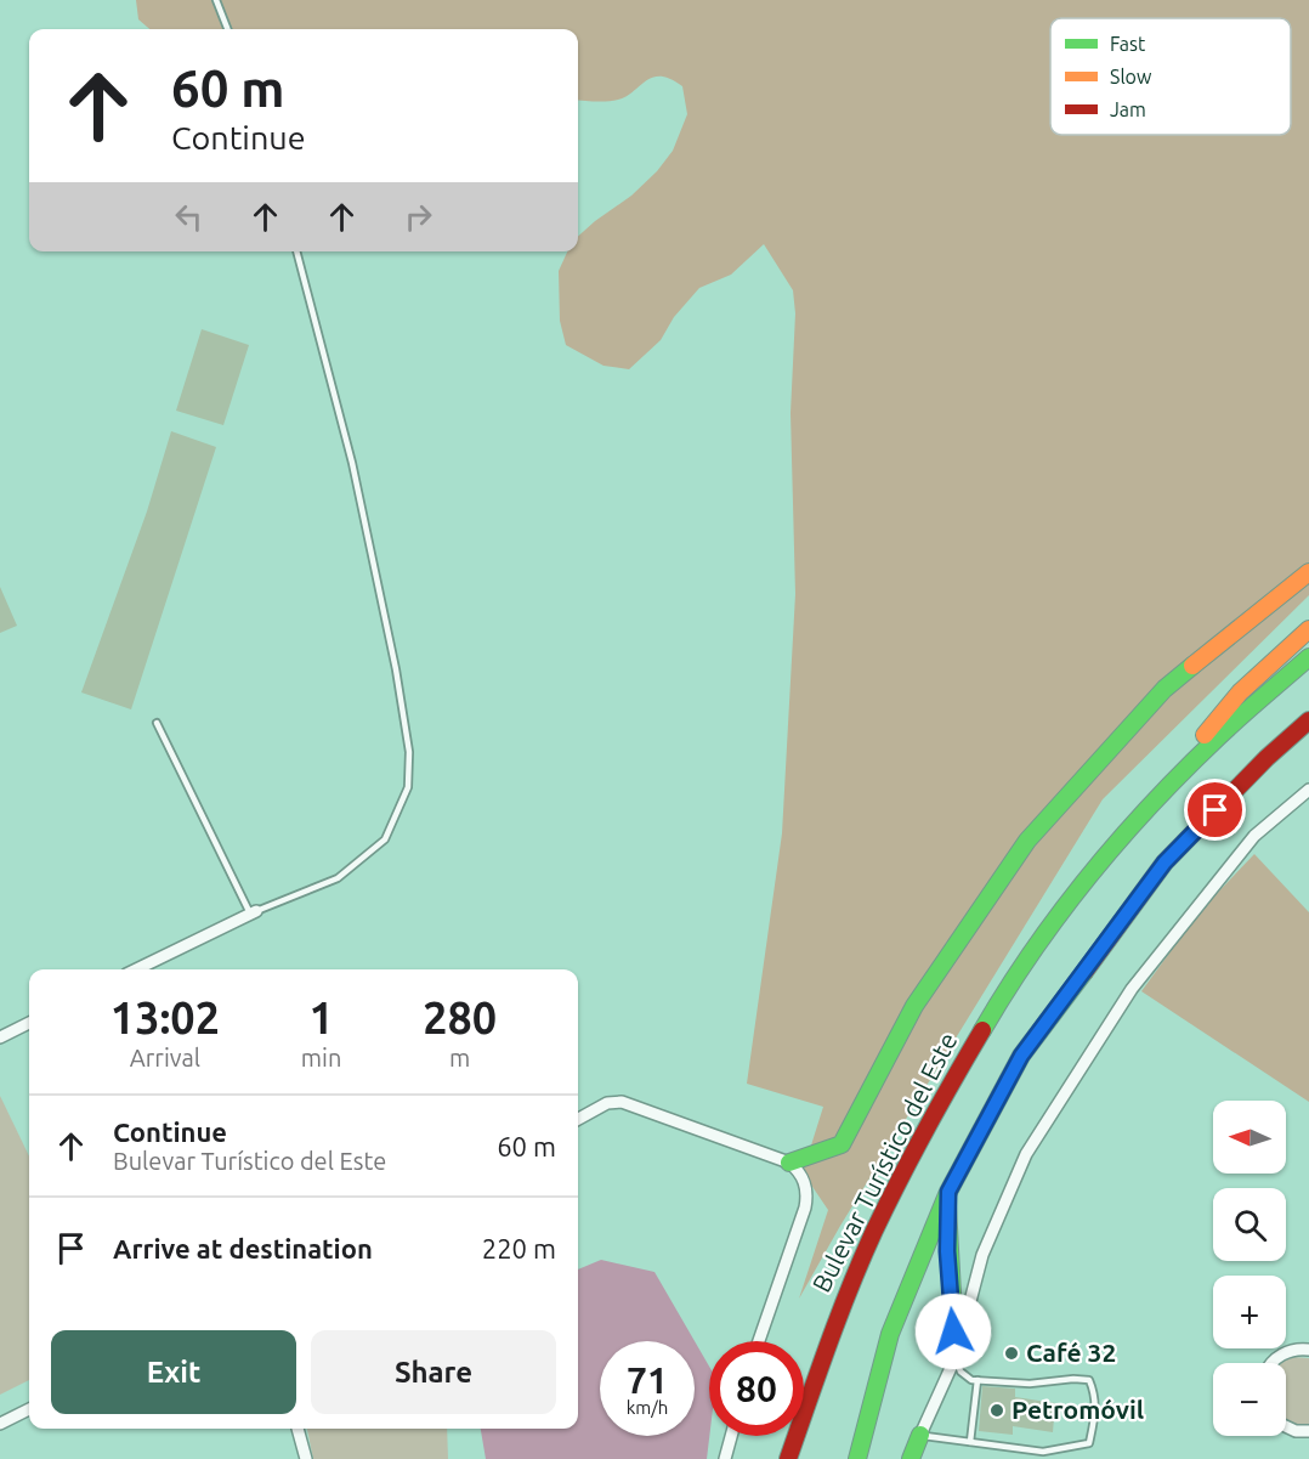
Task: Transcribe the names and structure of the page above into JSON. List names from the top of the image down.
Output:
{
  "streets": {
    "main road": ["Bulevar Turístico del Este"]
  },
  "places": ["Café 32", "Petromóvil"],
  "legend": ["Fast", "Slow", "Jam"],
  "north": "left",
  "page": {
    "turn": ["60 m", "Continue"],
    "eta": [
      "13:02",
      "Arrival",
      "1",
      "min",
      "280",
      "m"
    ],
    "list": [
      {
        "name": "Continue",
        "note": "Bulevar Turístico del Este",
        "value": "60 m"
      },
      {
        "name": "Arrive at destination",
        "value": "220 m"
      }
    ],
    "map_buttons": ["+", "−"],
    "buttons": ["Exit", "Share"],
    "speed": "71 km/h",
    "limit": "80"
  }
}
